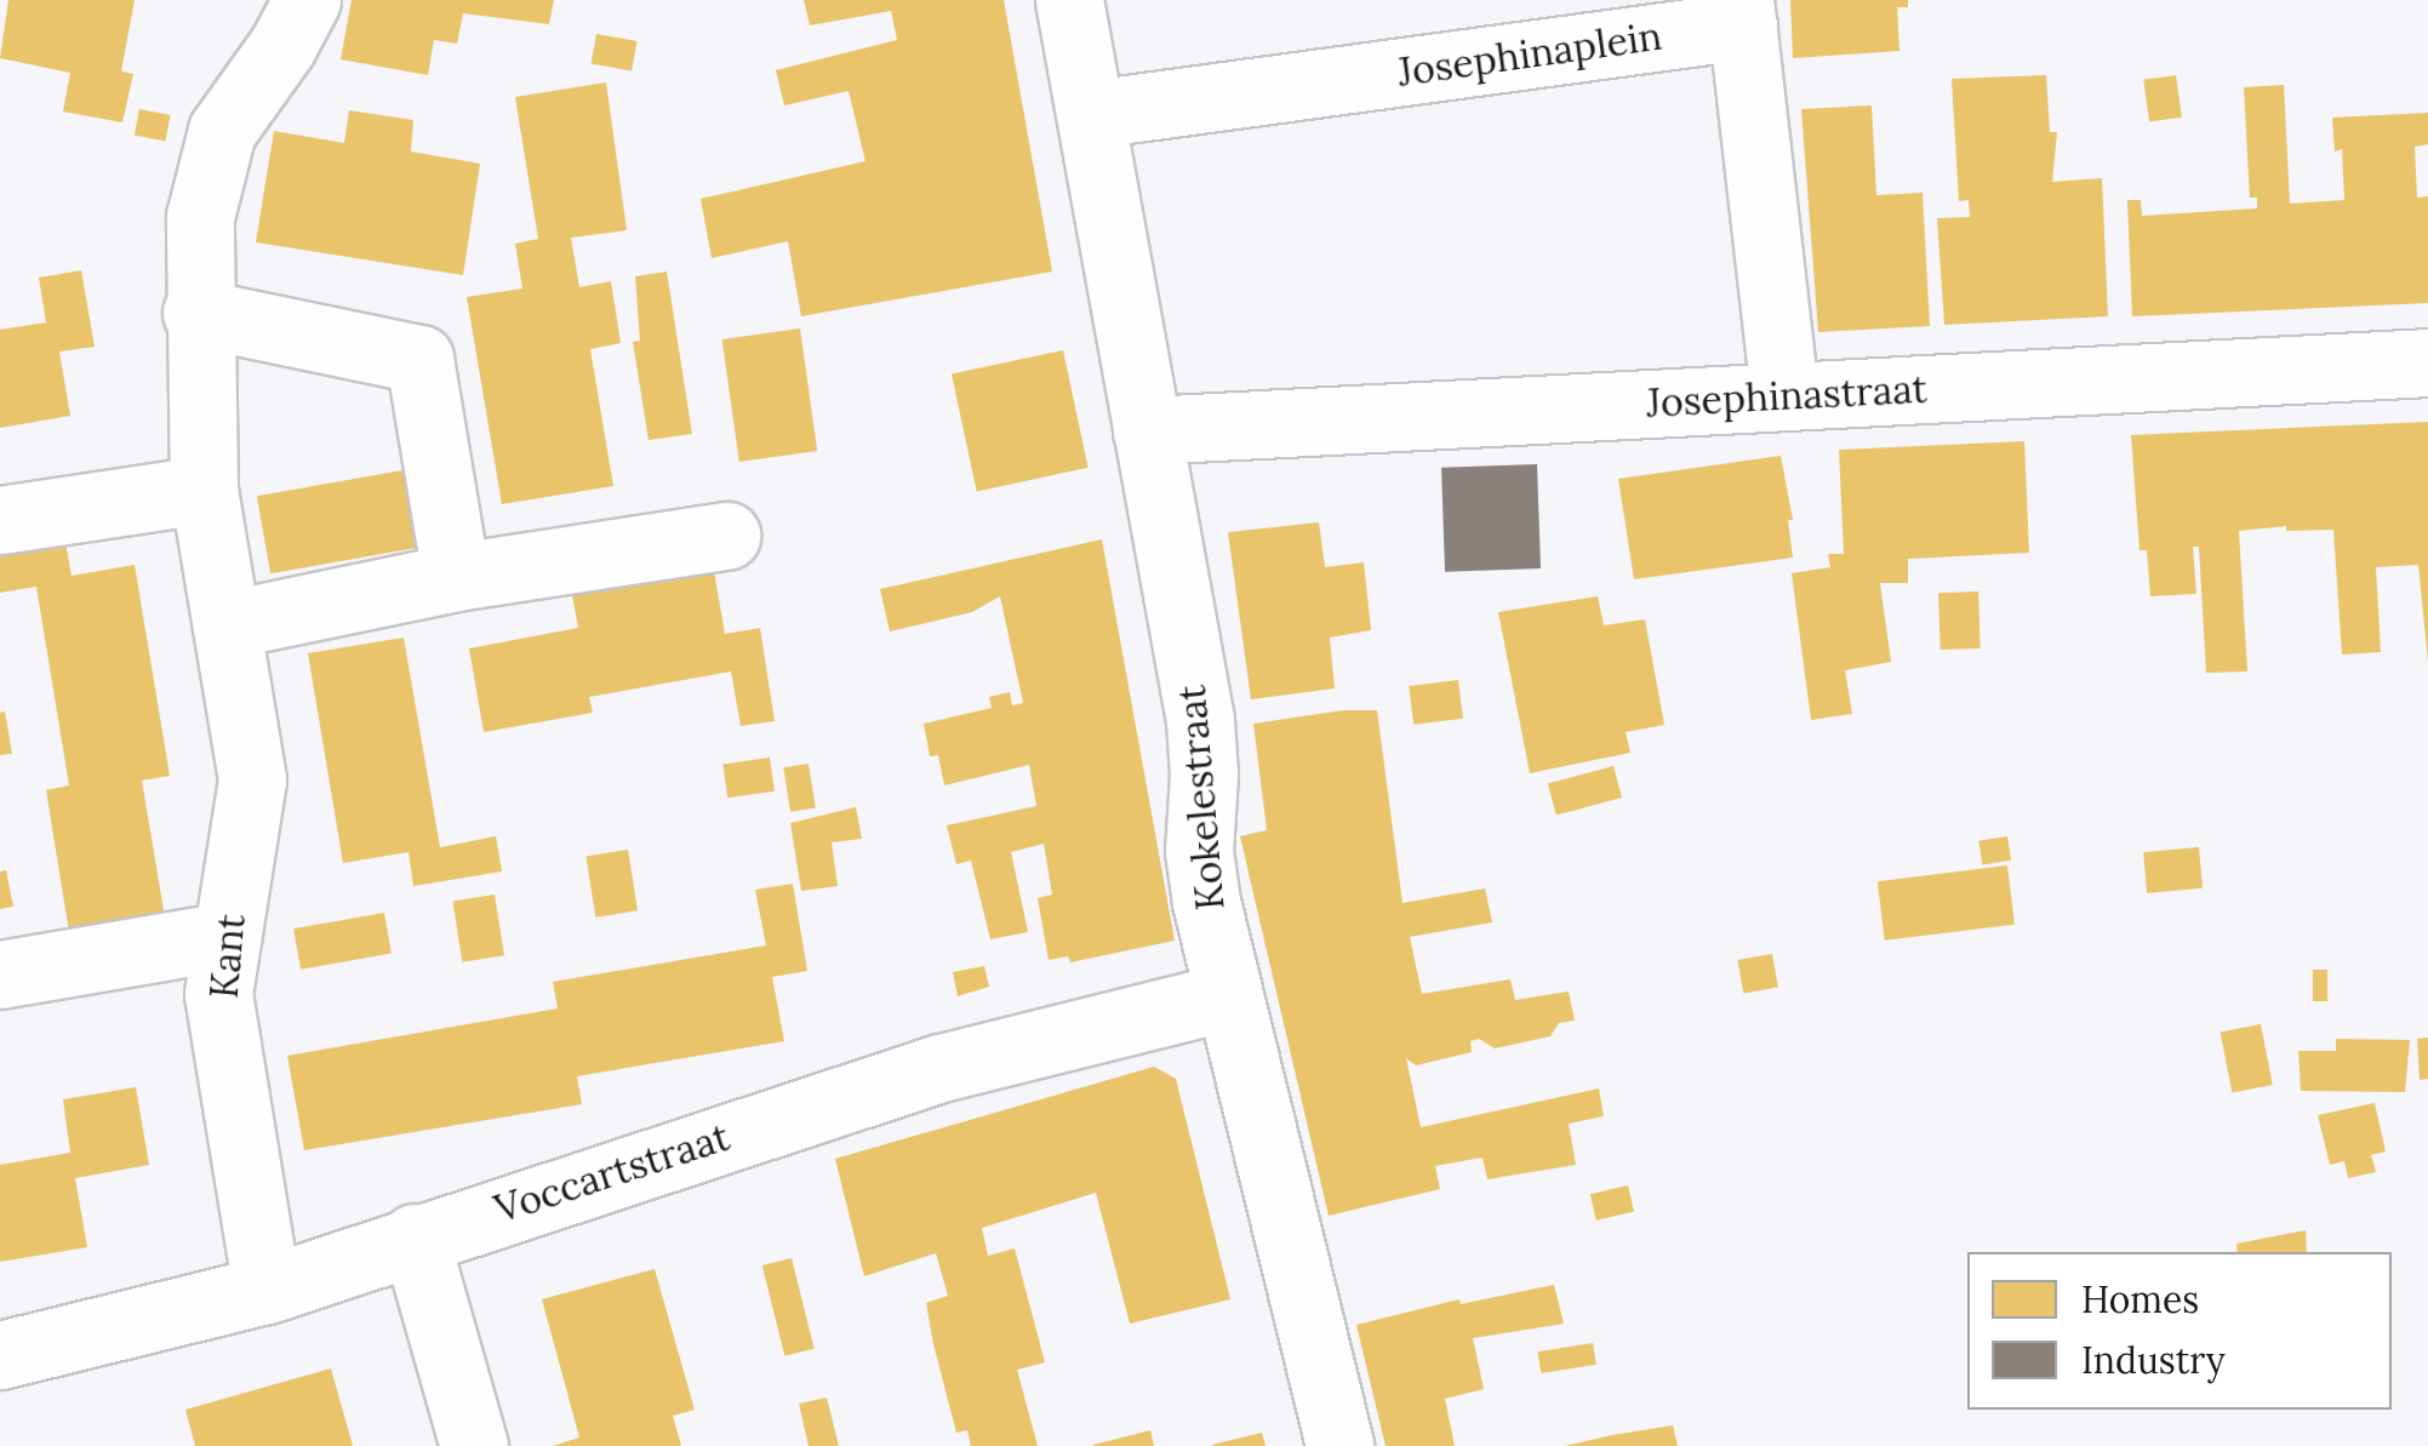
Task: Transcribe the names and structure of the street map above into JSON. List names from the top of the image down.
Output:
{
  "streets": {
    "street": [
      "Josephinaplein",
      "Josephinastraat",
      "Kokelestraat",
      "Kant",
      "Voccartstraat"
    ]
  },
  "crossings": [
    ["Josephinaplein", "Josephinastraat"],
    ["Josephinaplein", "Kokelestraat"],
    ["Josephinastraat", "Kokelestraat"],
    ["Kokelestraat", "Voccartstraat"],
    ["Kant", "Voccartstraat"]
  ],
  "legend": ["Homes", "Industry"]
}
